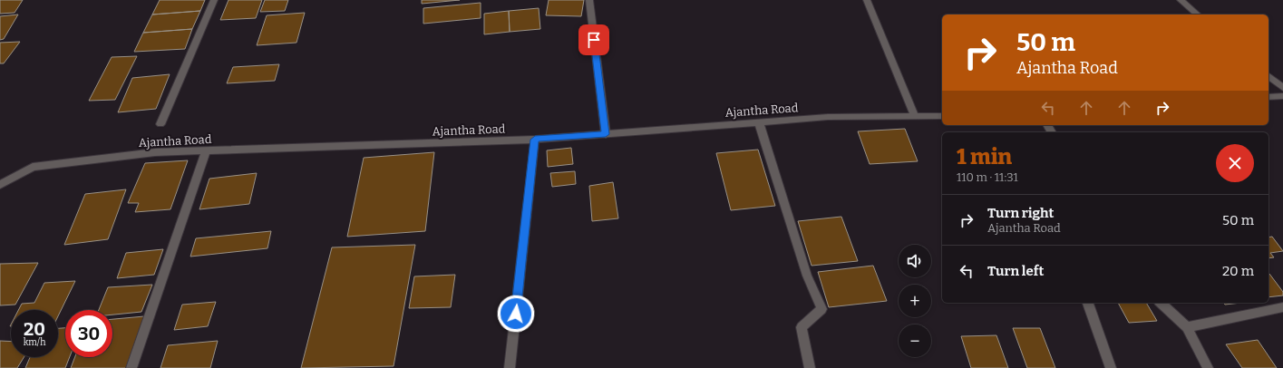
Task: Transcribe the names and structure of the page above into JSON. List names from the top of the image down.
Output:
{
  "streets": {
    "street": ["Ajantha Road"]
  },
  "page": {
    "turn": ["50 m", "Ajantha Road"],
    "heading": ["1 min", "110 m · 11:31"],
    "list": [
      {
        "name": "Turn right",
        "note": "Ajantha Road",
        "value": "50 m"
      },
      {
        "name": "Turn left",
        "value": "20 m"
      }
    ],
    "map_buttons": ["+", "−"],
    "speed": "20 km/h",
    "limit": "30"
  }
}
